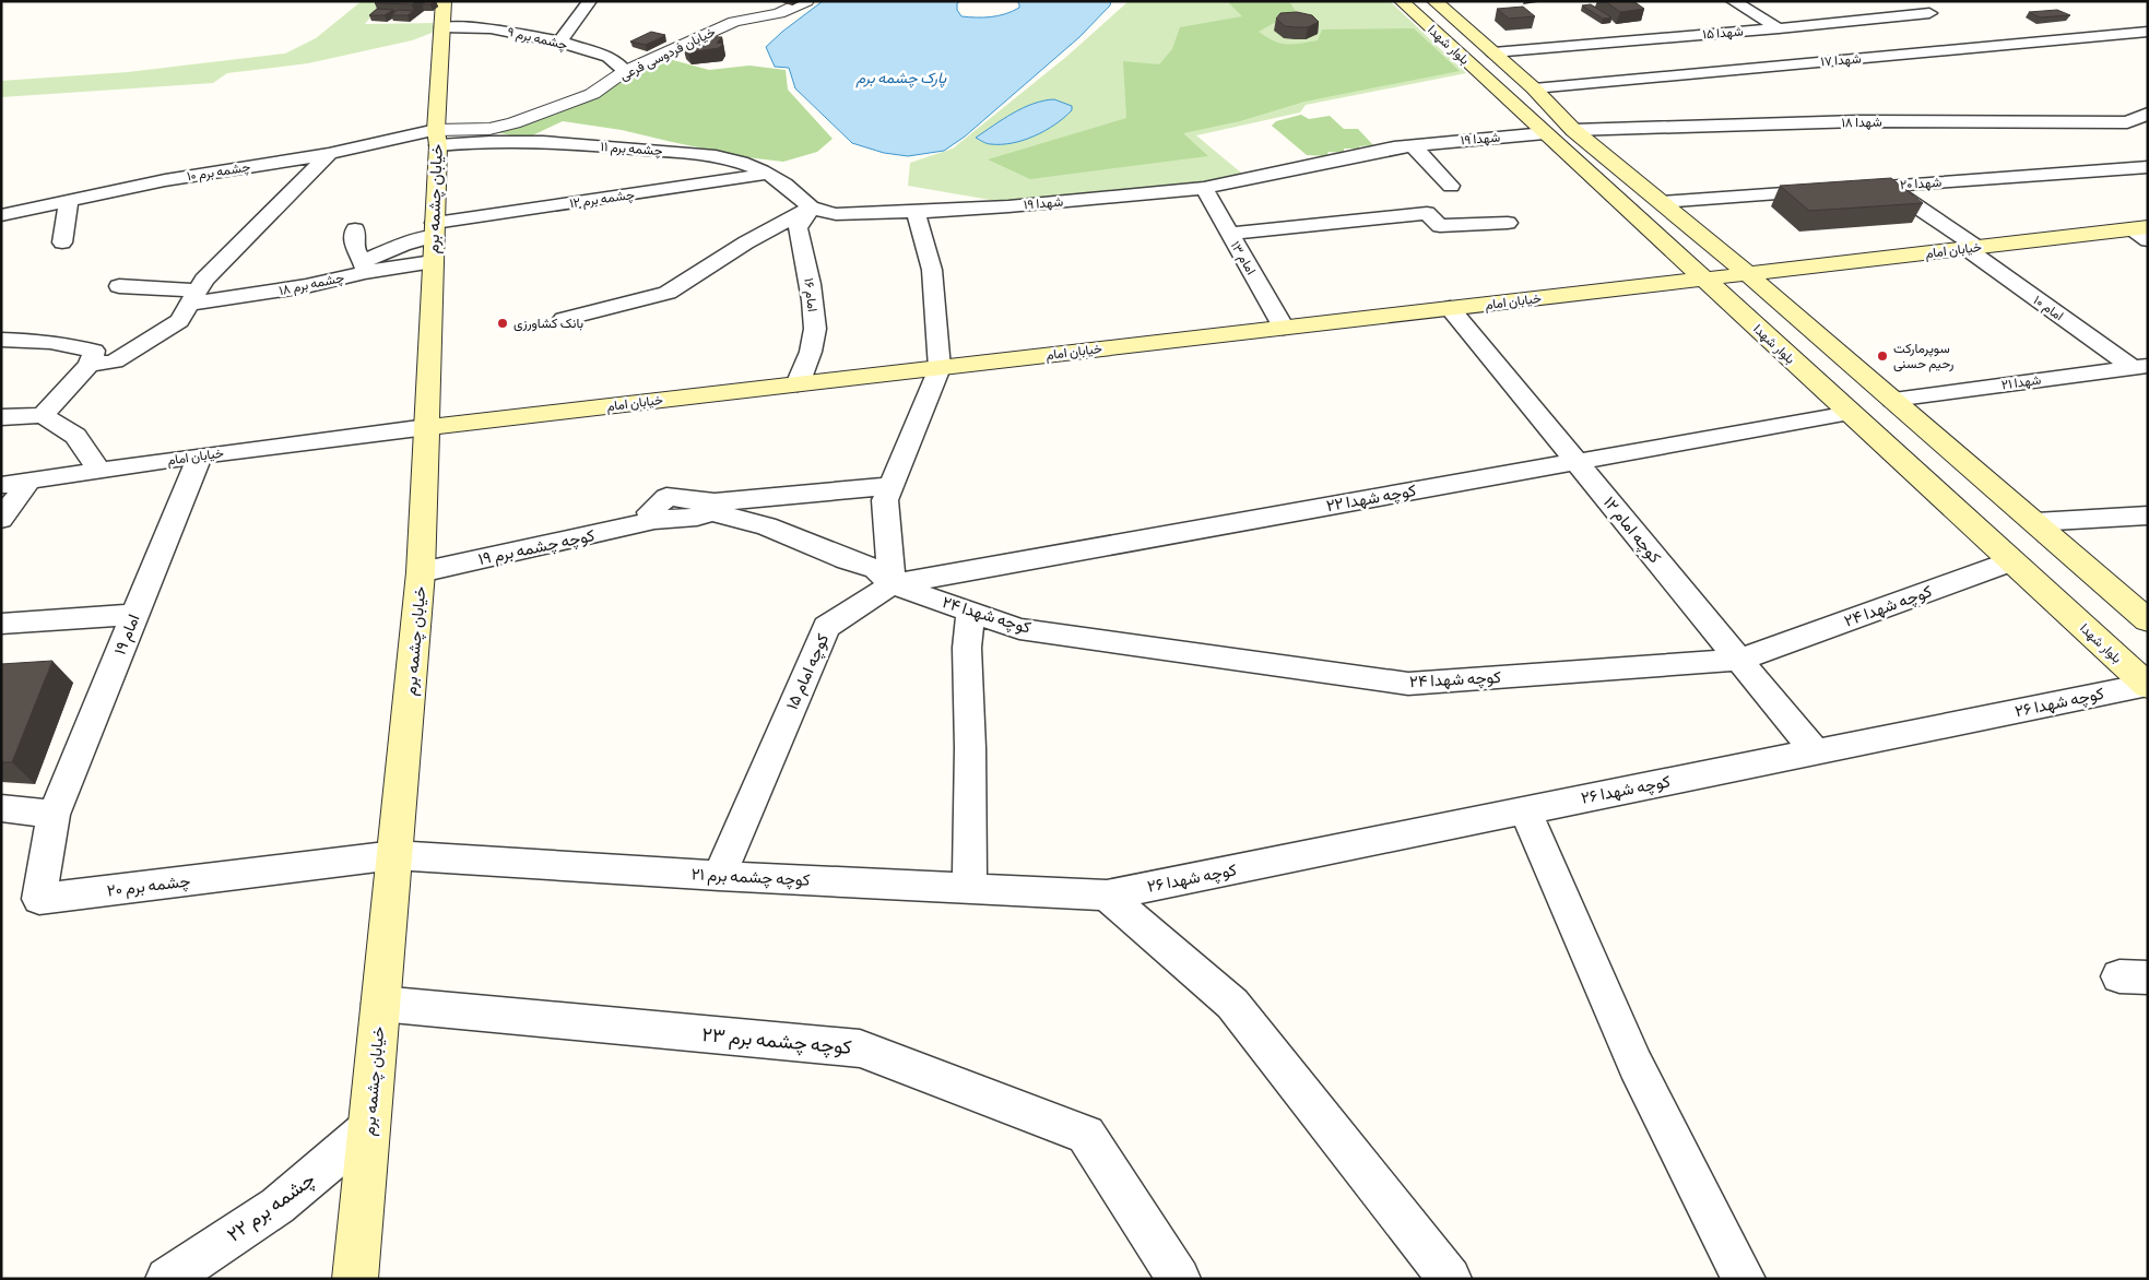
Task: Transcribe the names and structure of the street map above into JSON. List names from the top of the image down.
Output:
{
  "streets": {
    "main road": ["بلوار شهدا", "خیابان چشمه برم", "خیابان امام"],
    "street": [
      "شهدا ۱۵",
      "چشمه برم ۹",
      "خیابان فردوسی فرعی",
      "شهدا ۱۷",
      "شهدا ۱۸",
      "شهدا ۱۹",
      "چشمه برم ۱۱",
      "چشمه برم ۱۰",
      "شهدا ۲۰",
      "چشمه برم ۱۲",
      "امام ۱۳",
      "چشمه برم ۱۸",
      "امام ۱۶",
      "امام ۱۰",
      "شهدا ۲۱",
      "کوچه شهدا ۲۲",
      "کوچه امام ۱۲",
      "کوچه چشمه برم ۱۹",
      "کوچه شهدا ۲۴",
      "امام ۱۹",
      "کوچه امام ۱۵",
      "کوچه شهدا ۲۶",
      "کوچه چشمه برم ۲۱",
      "چشمه برم ۲۰",
      "کوچه چشمه برم ۲۳",
      "چشمه برم ۲۲"
    ]
  },
  "crossings": [
    ["شهدا ۱۵", "بلوار شهدا"],
    ["چشمه برم ۹", "خیابان فردوسی فرعی"],
    ["چشمه برم ۹", "خیابان چشمه برم"],
    ["بلوار شهدا", "شهدا ۱۷"],
    ["بلوار شهدا", "شهدا ۱۸"],
    ["بلوار شهدا", "شهدا ۱۹"],
    ["بلوار شهدا", "شهدا ۲۰"],
    ["بلوار شهدا", "خیابان امام"],
    ["بلوار شهدا", "شهدا ۲۱"],
    ["بلوار شهدا", "کوچه شهدا ۲۲"],
    ["بلوار شهدا", "کوچه شهدا ۲۴"],
    ["بلوار شهدا", "کوچه شهدا ۲۶"],
    ["خیابان فردوسی فرعی", "چشمه برم ۱۱"],
    ["خیابان فردوسی فرعی", "چشمه برم ۱۰"],
    ["خیابان فردوسی فرعی", "خیابان چشمه برم"],
    ["شهدا ۱۹", "چشمه برم ۱۱"],
    ["شهدا ۱۹", "امام ۱۳"],
    ["شهدا ۱۹", "امام ۱۶"],
    ["چشمه برم ۱۱", "چشمه برم ۱۰"],
    ["چشمه برم ۱۱", "خیابان چشمه برم"],
    ["چشمه برم ۱۱", "چشمه برم ۱۲"],
    ["چشمه برم ۱۱", "امام ۱۶"],
    ["چشمه برم ۱۰", "خیابان چشمه برم"],
    ["شهدا ۲۰", "امام ۱۰"],
    ["خیابان چشمه برم", "چشمه برم ۱۲"],
    ["خیابان چشمه برم", "خیابان امام"],
    ["خیابان چشمه برم", "چشمه برم ۱۸"],
    ["خیابان چشمه برم", "کوچه چشمه برم ۱۹"],
    ["خیابان چشمه برم", "کوچه چشمه برم ۲۱"],
    ["خیابان چشمه برم", "چشمه برم ۲۰"],
    ["خیابان چشمه برم", "کوچه چشمه برم ۲۳"],
    ["خیابان چشمه برم", "چشمه برم ۲۲"],
    ["چشمه برم ۱۲", "چشمه برم ۱۸"],
    ["خیابان امام", "امام ۱۳"],
    ["خیابان امام", "امام ۱۶"],
    ["خیابان امام", "امام ۱۰"],
    ["خیابان امام", "کوچه امام ۱۲"],
    ["خیابان امام", "امام ۱۹"],
    ["امام ۱۰", "شهدا ۲۱"],
    ["کوچه شهدا ۲۲", "کوچه امام ۱۲"],
    ["کوچه شهدا ۲۲", "کوچه چشمه برم ۱۹"],
    ["کوچه شهدا ۲۲", "کوچه شهدا ۲۴"],
    ["کوچه شهدا ۲۲", "کوچه امام ۱۵"],
    ["کوچه امام ۱۲", "کوچه شهدا ۲۴"],
    ["کوچه امام ۱۲", "کوچه شهدا ۲۶"],
    ["کوچه چشمه برم ۱۹", "کوچه شهدا ۲۴"],
    ["کوچه چشمه برم ۱۹", "کوچه امام ۱۵"],
    ["کوچه شهدا ۲۴", "کوچه امام ۱۵"],
    ["امام ۱۹", "چشمه برم ۲۰"],
    ["کوچه امام ۱۵", "کوچه چشمه برم ۲۱"],
    ["کوچه شهدا ۲۶", "کوچه چشمه برم ۲۱"],
    ["کوچه چشمه برم ۲۱", "چشمه برم ۲۰"]
  ],
  "water": ["پارک چشمه برم"],
  "places": ["بانک کشاورزی", "سوپرمارکت رحیم حسنی"]
}
